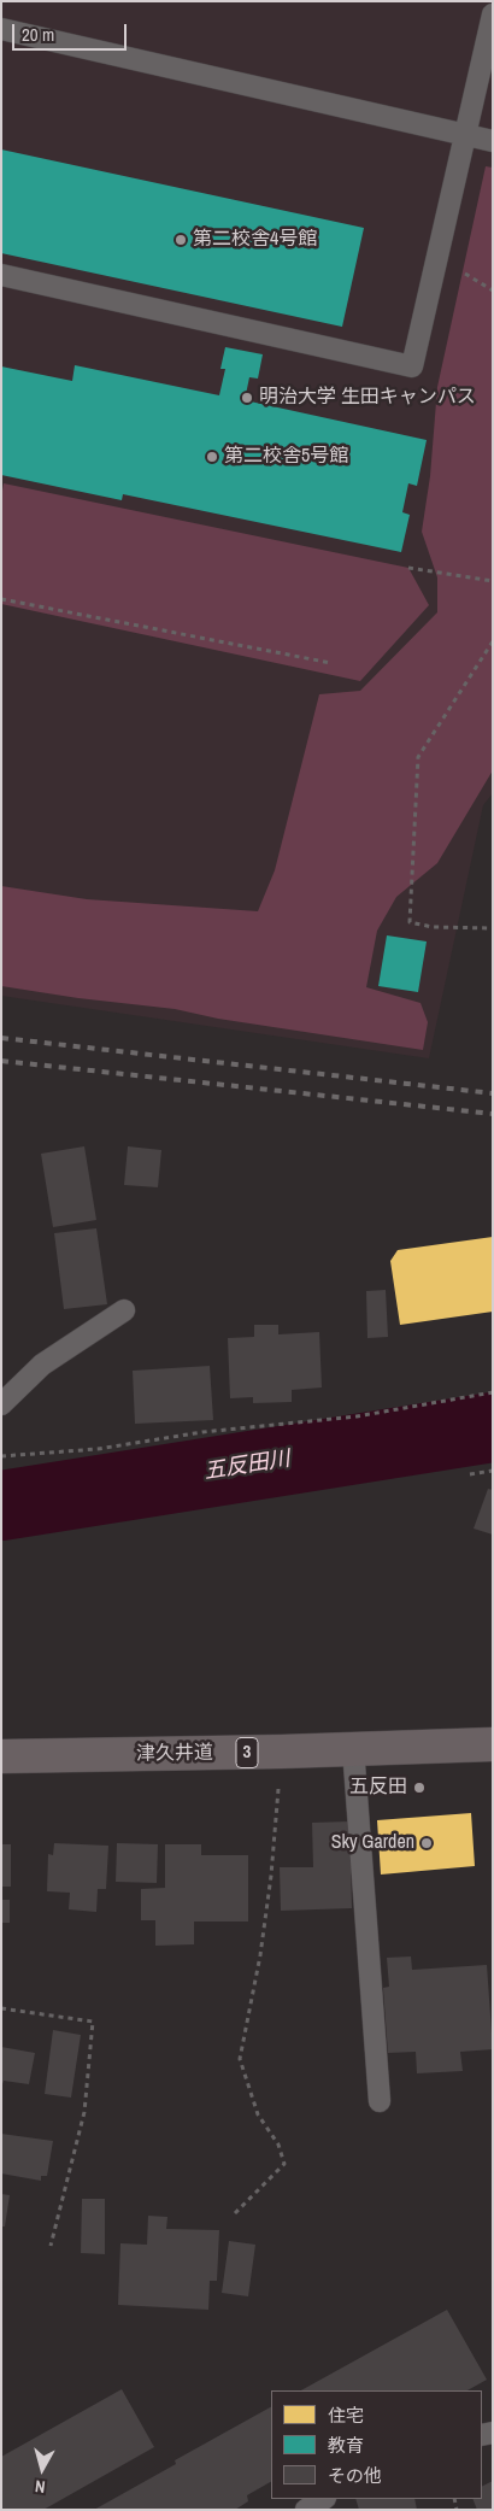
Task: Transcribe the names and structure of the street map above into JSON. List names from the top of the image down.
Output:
{
  "streets": {
    "main road": ["3", "津久井道"]
  },
  "water": ["五反田川"],
  "places": [
    "第二校舎4号館",
    "明治大学 生田キャンパス",
    "第二校舎5号館",
    "五反田",
    "Sky Garden"
  ],
  "legend": ["住宅", "教育", "その他"],
  "scale_bar": "20 m",
  "north": "bottom"
}
